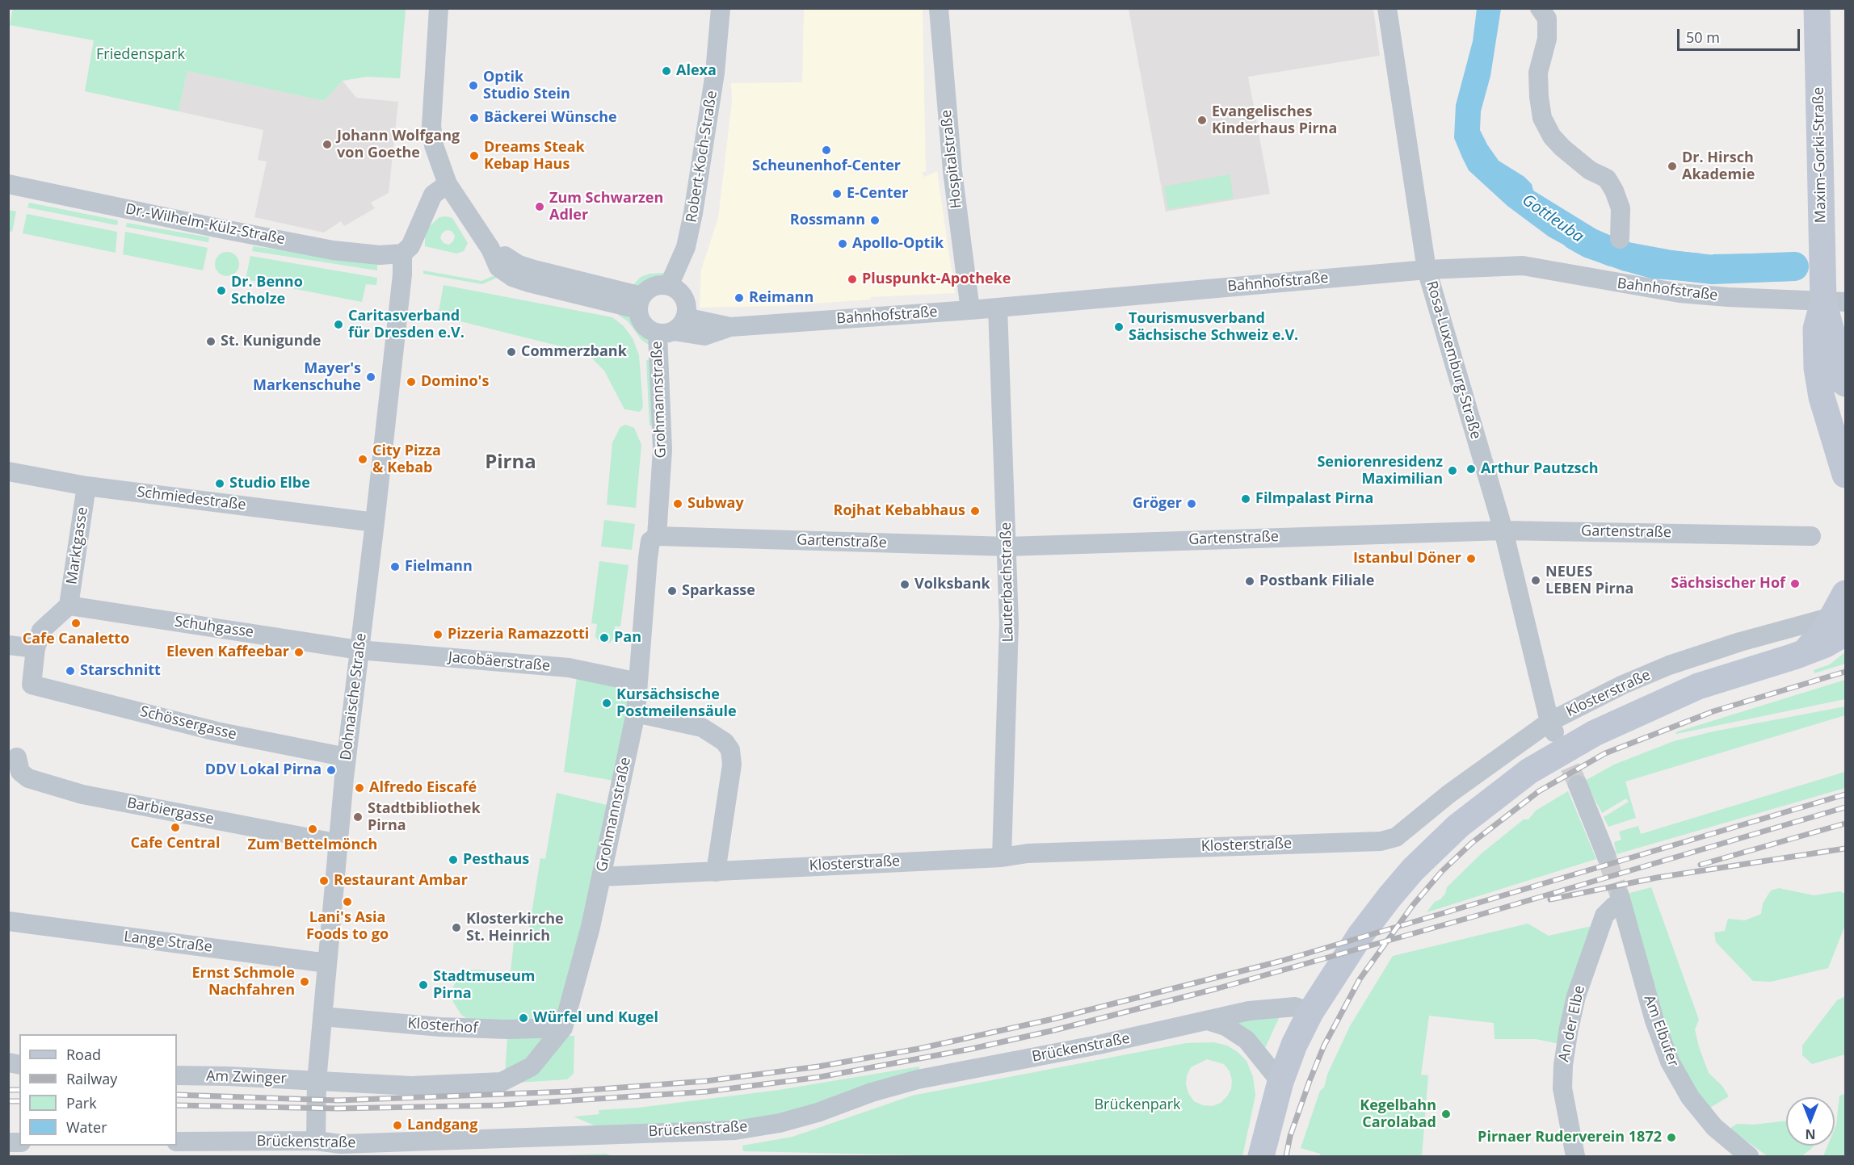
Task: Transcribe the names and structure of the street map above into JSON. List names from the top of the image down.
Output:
{
  "streets": {
    "main road": ["Maxim-Gorki-Straße"],
    "street": [
      "Robert-Koch-Straße",
      "Hospitalstraße",
      "Dr.-Wilhelm-Külz-Straße",
      "Bahnhofstraße",
      "Rosa-Luxemburg-Straße",
      "Grohmannstraße",
      "Schmiedestraße",
      "Gartenstraße",
      "Marktgasse",
      "Lauterbachstraße",
      "Schuhgasse",
      "Jacobäerstraße",
      "Klosterstraße",
      "Dohnaische Straße",
      "Schössergasse",
      "Barbiergasse",
      "Lange Straße",
      "An der Elbe",
      "Klosterhof",
      "Am Elbufer",
      "Brückenstraße",
      "Am Zwinger"
    ]
  },
  "crossings": [
    ["Maxim-Gorki-Straße", "Bahnhofstraße"],
    ["Robert-Koch-Straße", "Bahnhofstraße"],
    ["Robert-Koch-Straße", "Grohmannstraße"],
    ["Hospitalstraße", "Bahnhofstraße"],
    ["Dr.-Wilhelm-Külz-Straße", "Dohnaische Straße"],
    ["Bahnhofstraße", "Rosa-Luxemburg-Straße"],
    ["Bahnhofstraße", "Grohmannstraße"],
    ["Bahnhofstraße", "Lauterbachstraße"],
    ["Rosa-Luxemburg-Straße", "Gartenstraße"],
    ["Rosa-Luxemburg-Straße", "Klosterstraße"],
    ["Grohmannstraße", "Gartenstraße"],
    ["Grohmannstraße", "Jacobäerstraße"],
    ["Grohmannstraße", "Klosterstraße"],
    ["Grohmannstraße", "Dohnaische Straße"],
    ["Grohmannstraße", "Klosterhof"],
    ["Grohmannstraße", "Am Zwinger"],
    ["Schmiedestraße", "Marktgasse"],
    ["Schmiedestraße", "Dohnaische Straße"],
    ["Gartenstraße", "Lauterbachstraße"],
    ["Marktgasse", "Schuhgasse"],
    ["Lauterbachstraße", "Klosterstraße"],
    ["Schuhgasse", "Jacobäerstraße"],
    ["Schuhgasse", "Dohnaische Straße"],
    ["Jacobäerstraße", "Dohnaische Straße"],
    ["Dohnaische Straße", "Schössergasse"],
    ["Dohnaische Straße", "Barbiergasse"],
    ["Dohnaische Straße", "Lange Straße"],
    ["Dohnaische Straße", "Klosterhof"],
    ["Dohnaische Straße", "Brückenstraße"],
    ["Dohnaische Straße", "Am Zwinger"],
    ["An der Elbe", "Am Elbufer"]
  ],
  "districts": ["Pirna"],
  "water": ["Gottleuba"],
  "parks": ["Friedenspark", "Brückenpark"],
  "places": [
    "Alexa",
    "Optik Studio Stein",
    "Bäckerei Wünsche",
    "Evangelisches Kinderhaus Pirna",
    "Johann Wolfgang von Goethe",
    "Scheunenhof-Center",
    "Dreams Steak Kebap Haus",
    "Dr. Hirsch Akademie",
    "E-Center",
    "Zum Schwarzen Adler",
    "Rossmann",
    "Apollo-Optik",
    "Pluspunkt-Apotheke",
    "Dr. Benno Scholze",
    "Reimann",
    "Caritasverband für Dresden e.V.",
    "Tourismusverband Sächsische Schweiz e.V.",
    "St. Kunigunde",
    "Commerzbank",
    "Mayer's Markenschuhe",
    "Domino's",
    "City Pizza & Kebab",
    "Arthur Pautzsch",
    "Seniorenresidenz Maximilian",
    "Studio Elbe",
    "Filmpalast Pirna",
    "Subway",
    "Gröger",
    "Rojhat Kebabhaus",
    "Istanbul Döner",
    "Fielmann",
    "NEUES LEBEN Pirna",
    "Postbank Filiale",
    "Sächsischer Hof",
    "Volksbank",
    "Sparkasse",
    "Cafe Canaletto",
    "Pizzeria Ramazzotti",
    "Pan",
    "Eleven Kaffeebar",
    "Starschnitt",
    "Kursächsische Postmeilensäule",
    "DDV Lokal Pirna",
    "Alfredo Eiscafé",
    "Stadtbibliothek Pirna",
    "Cafe Central",
    "Zum Bettelmönch",
    "Pesthaus",
    "Restaurant Ambar",
    "Lani's Asia Foods to go",
    "Klosterkirche St. Heinrich",
    "Ernst Schmole Nachfahren",
    "Stadtmuseum Pirna",
    "Würfel und Kugel",
    "Kegelbahn Carolabad",
    "Landgang",
    "Pirnaer Ruderverein 1872"
  ],
  "legend": [
    "Road",
    "Railway",
    "Park",
    "Water"
  ],
  "scale_bar": "50 m",
  "north": "bottom"
}
